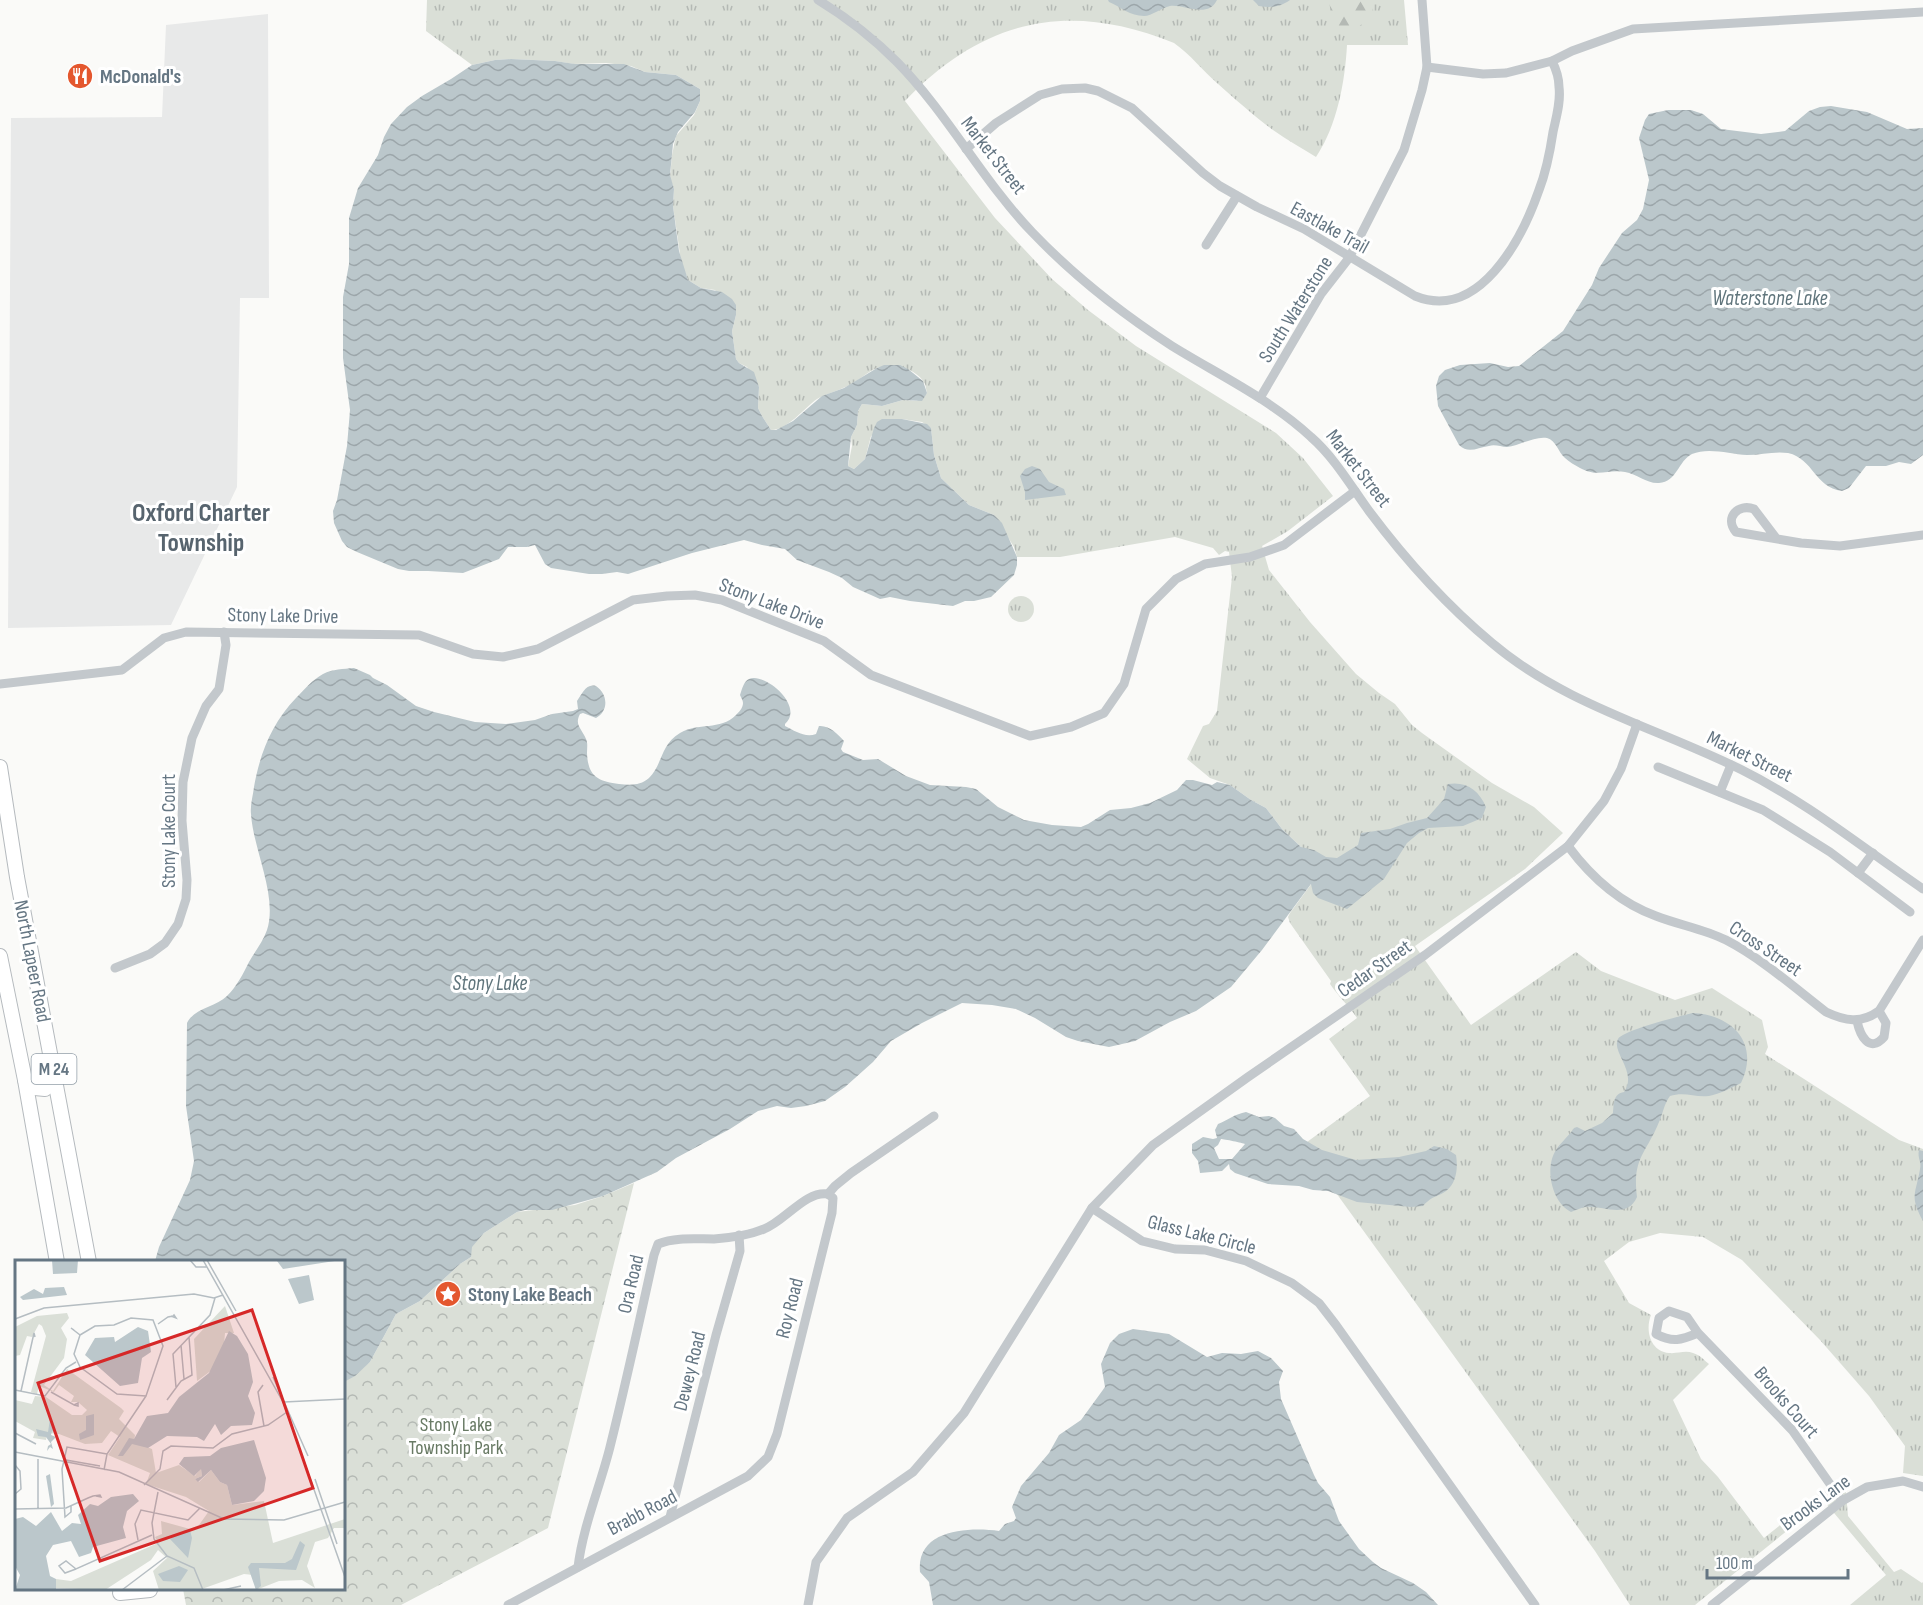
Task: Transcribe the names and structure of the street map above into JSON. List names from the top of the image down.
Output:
{
  "streets": {
    "main road": ["North Lapeer Road", "M 24"],
    "street": [
      "Market Street",
      "Eastlake Trail",
      "South Waterstone",
      "Stony Lake Drive",
      "Stony Lake Court",
      "Cross Street",
      "Cedar Street",
      "Glass Lake Circle",
      "Ora Road",
      "Roy Road",
      "Dewey Road",
      "Brooks Court",
      "Brooks Lane",
      "Brabb Road"
    ]
  },
  "crossings": [
    ["Market Street", "Eastlake Trail"],
    ["Market Street", "South Waterstone"],
    ["Market Street", "Stony Lake Drive"],
    ["Market Street", "Cedar Street"],
    ["Eastlake Trail", "South Waterstone"],
    ["Stony Lake Drive", "Stony Lake Court"],
    ["Cross Street", "Cedar Street"],
    ["Cedar Street", "Glass Lake Circle"],
    ["Ora Road", "Roy Road"],
    ["Ora Road", "Dewey Road"],
    ["Ora Road", "Brabb Road"],
    ["Roy Road", "Brabb Road"],
    ["Dewey Road", "Brabb Road"],
    ["Brooks Court", "Brooks Lane"]
  ],
  "districts": ["Oxford Charter Township"],
  "water": ["Waterstone Lake", "Stony Lake"],
  "parks": ["Stony Lake Township Park"],
  "places": {
    "restaurant": ["McDonald's"],
    "place": ["Stony Lake Beach"]
  },
  "scale_bar": "100 m"
}
